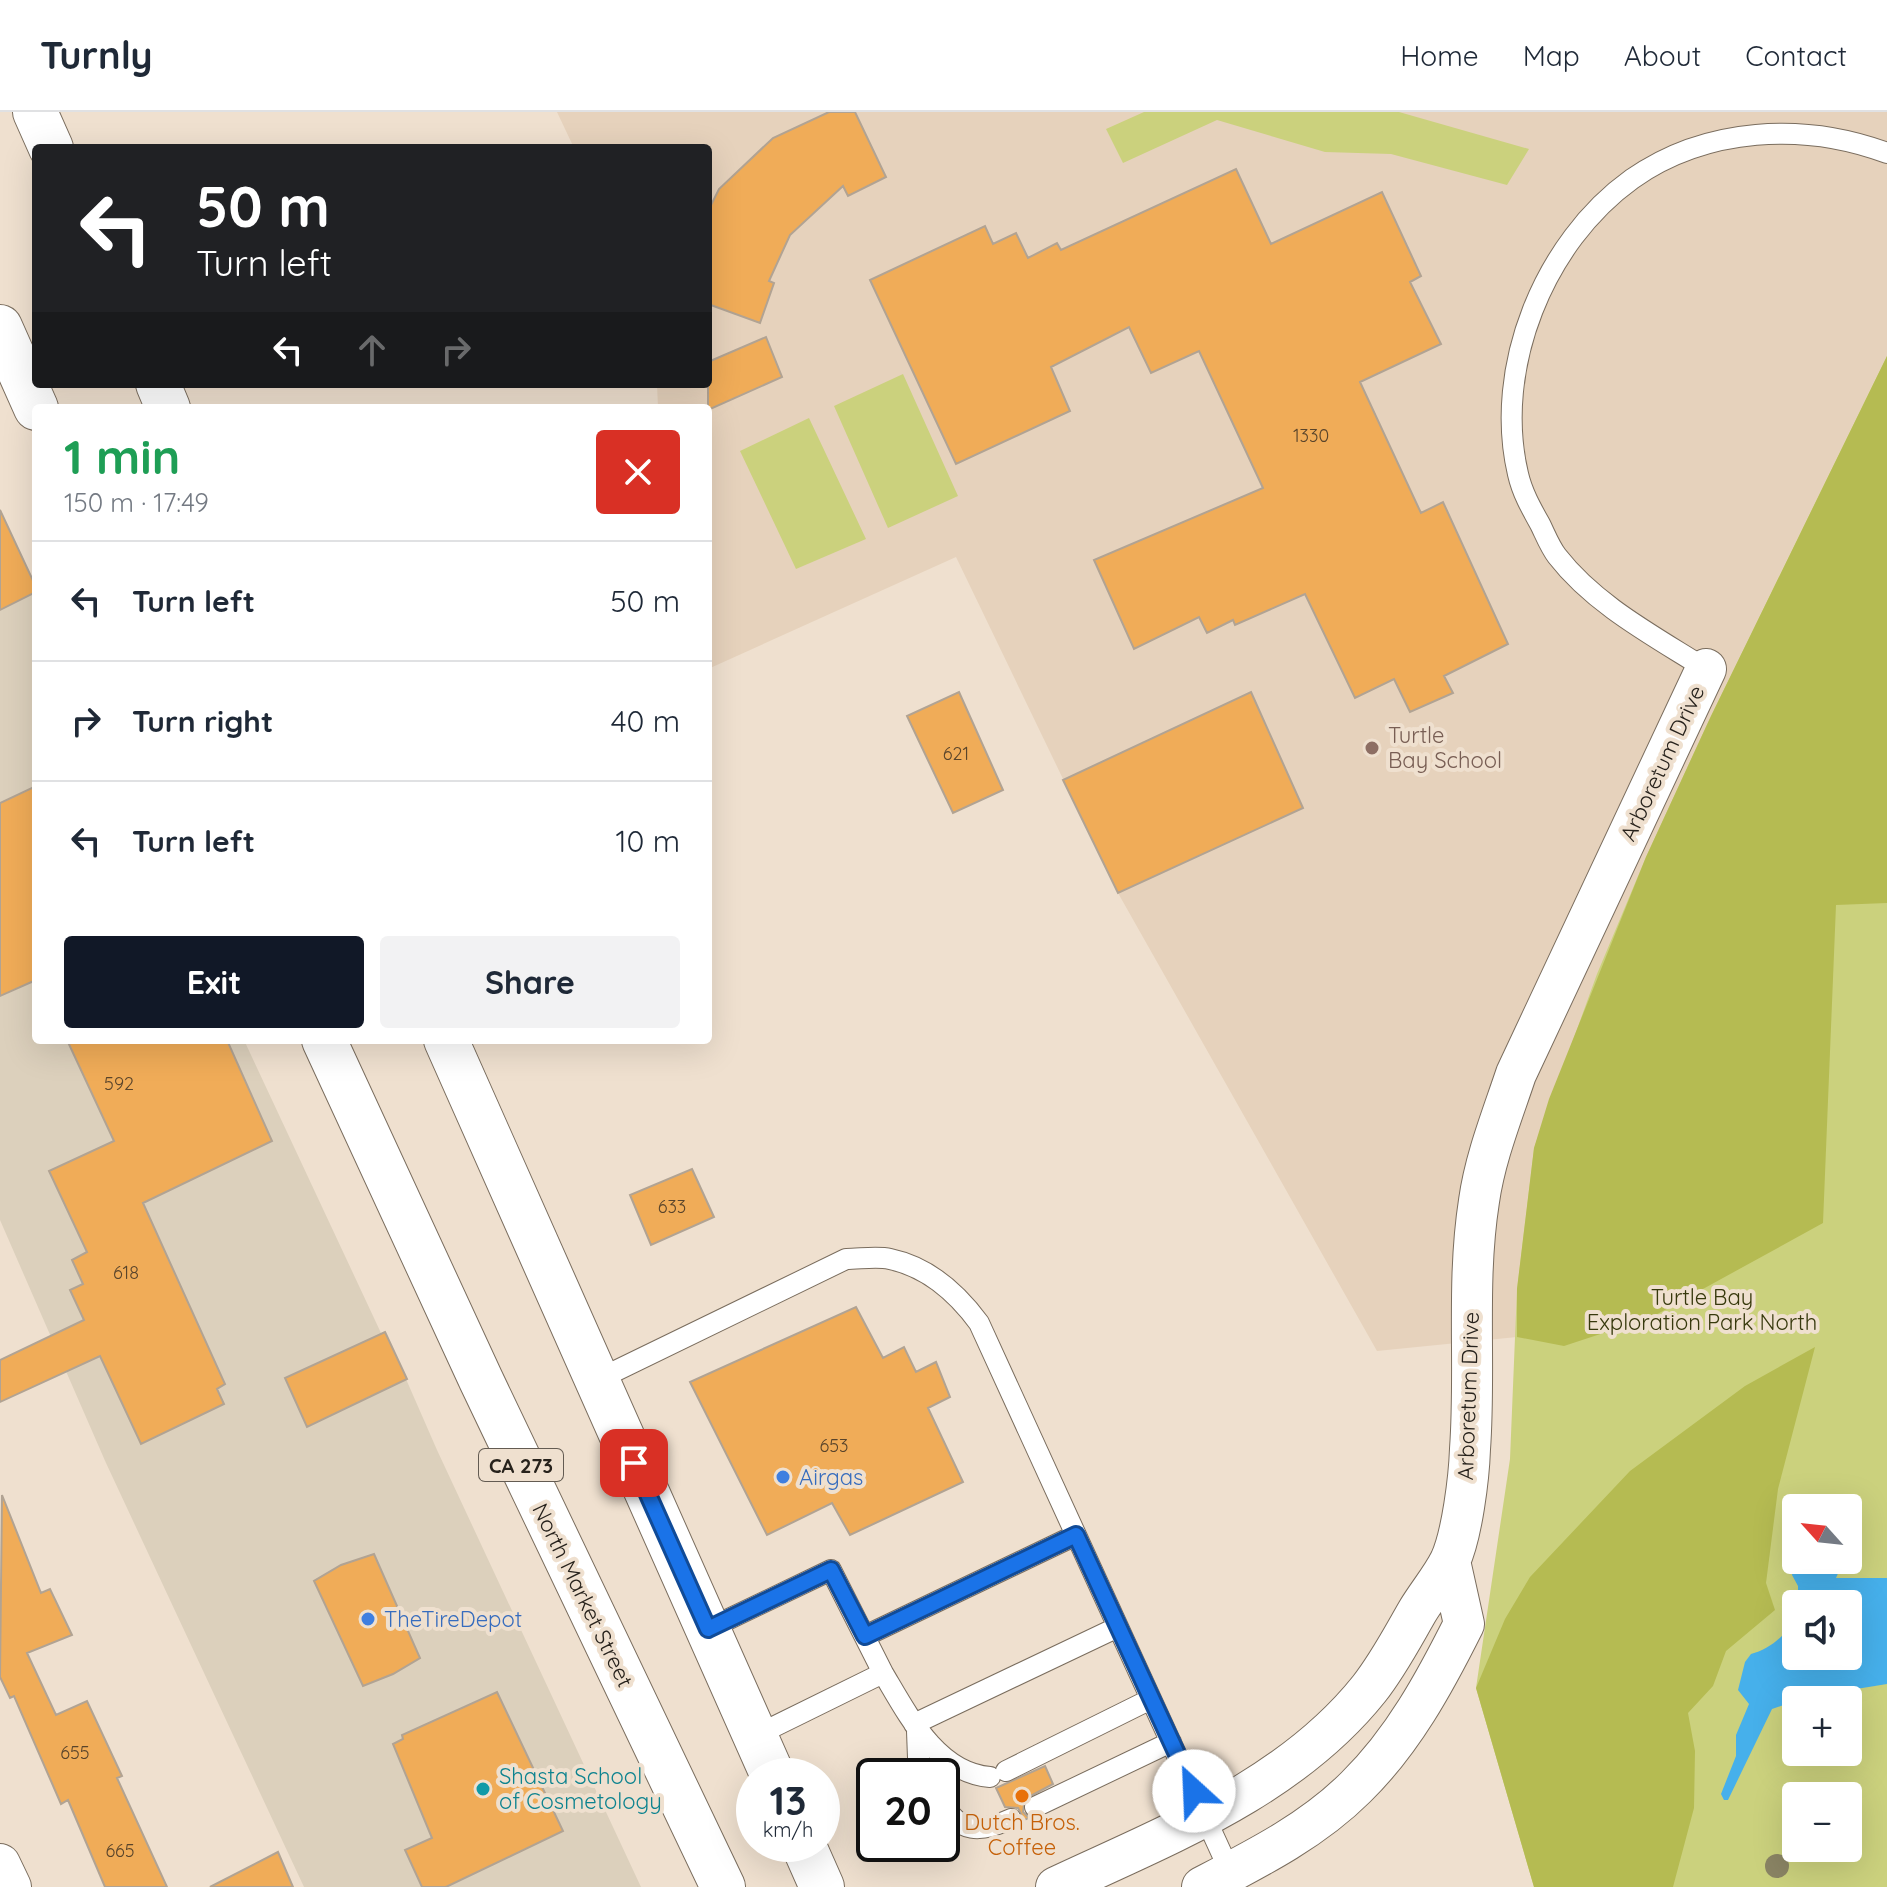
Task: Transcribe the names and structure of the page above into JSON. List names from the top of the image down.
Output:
{
  "streets": {
    "main road": ["CA 273", "North Market Street"],
    "street": ["Arboretum Drive"]
  },
  "parks": ["Turtle Bay Exploration Park North"],
  "places": [
    "Turtle Bay School",
    "Airgas",
    "TheTireDepot",
    "Shasta School of Cosmetology",
    "Dutch Bros. Coffee"
  ],
  "house_numbers": [
    "1330",
    "621",
    "592",
    "633",
    "618",
    "653",
    "655",
    "665"
  ],
  "north": "top left",
  "page": {
    "header": "Turnly",
    "nav": [
      "Home",
      "Map",
      "About",
      "Contact"
    ],
    "turn": ["50 m", "Turn left"],
    "heading": ["1 min", "150 m · 17:49"],
    "list": [
      {
        "name": "Turn left",
        "value": "50 m"
      },
      {
        "name": "Turn right",
        "value": "40 m"
      },
      {
        "name": "Turn left",
        "value": "10 m"
      }
    ],
    "buttons": ["Exit", "Share"],
    "map_buttons": ["+", "−"],
    "speed": "13 km/h",
    "limit": "20"
  }
}
